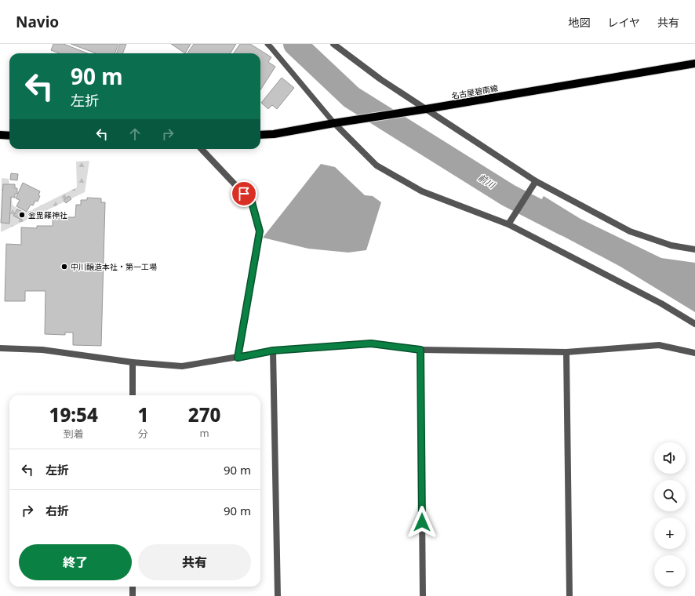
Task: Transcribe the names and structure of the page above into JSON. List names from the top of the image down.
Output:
{
  "streets": {
    "main road": ["名古屋碧南線"]
  },
  "water": ["前川"],
  "places": ["金毘羅神社", "中川醸造本社・第一工場"],
  "page": {
    "header": "Navio",
    "nav": ["地図", "レイヤ", "共有"],
    "turn": ["90 m", "左折"],
    "eta": [
      "19:54",
      "到着",
      "1",
      "分",
      "270",
      "m"
    ],
    "map_buttons": ["+", "−"],
    "list": [
      {
        "name": "左折",
        "value": "90 m"
      },
      {
        "name": "右折",
        "value": "90 m"
      }
    ],
    "buttons": ["終了", "共有"]
  }
}
